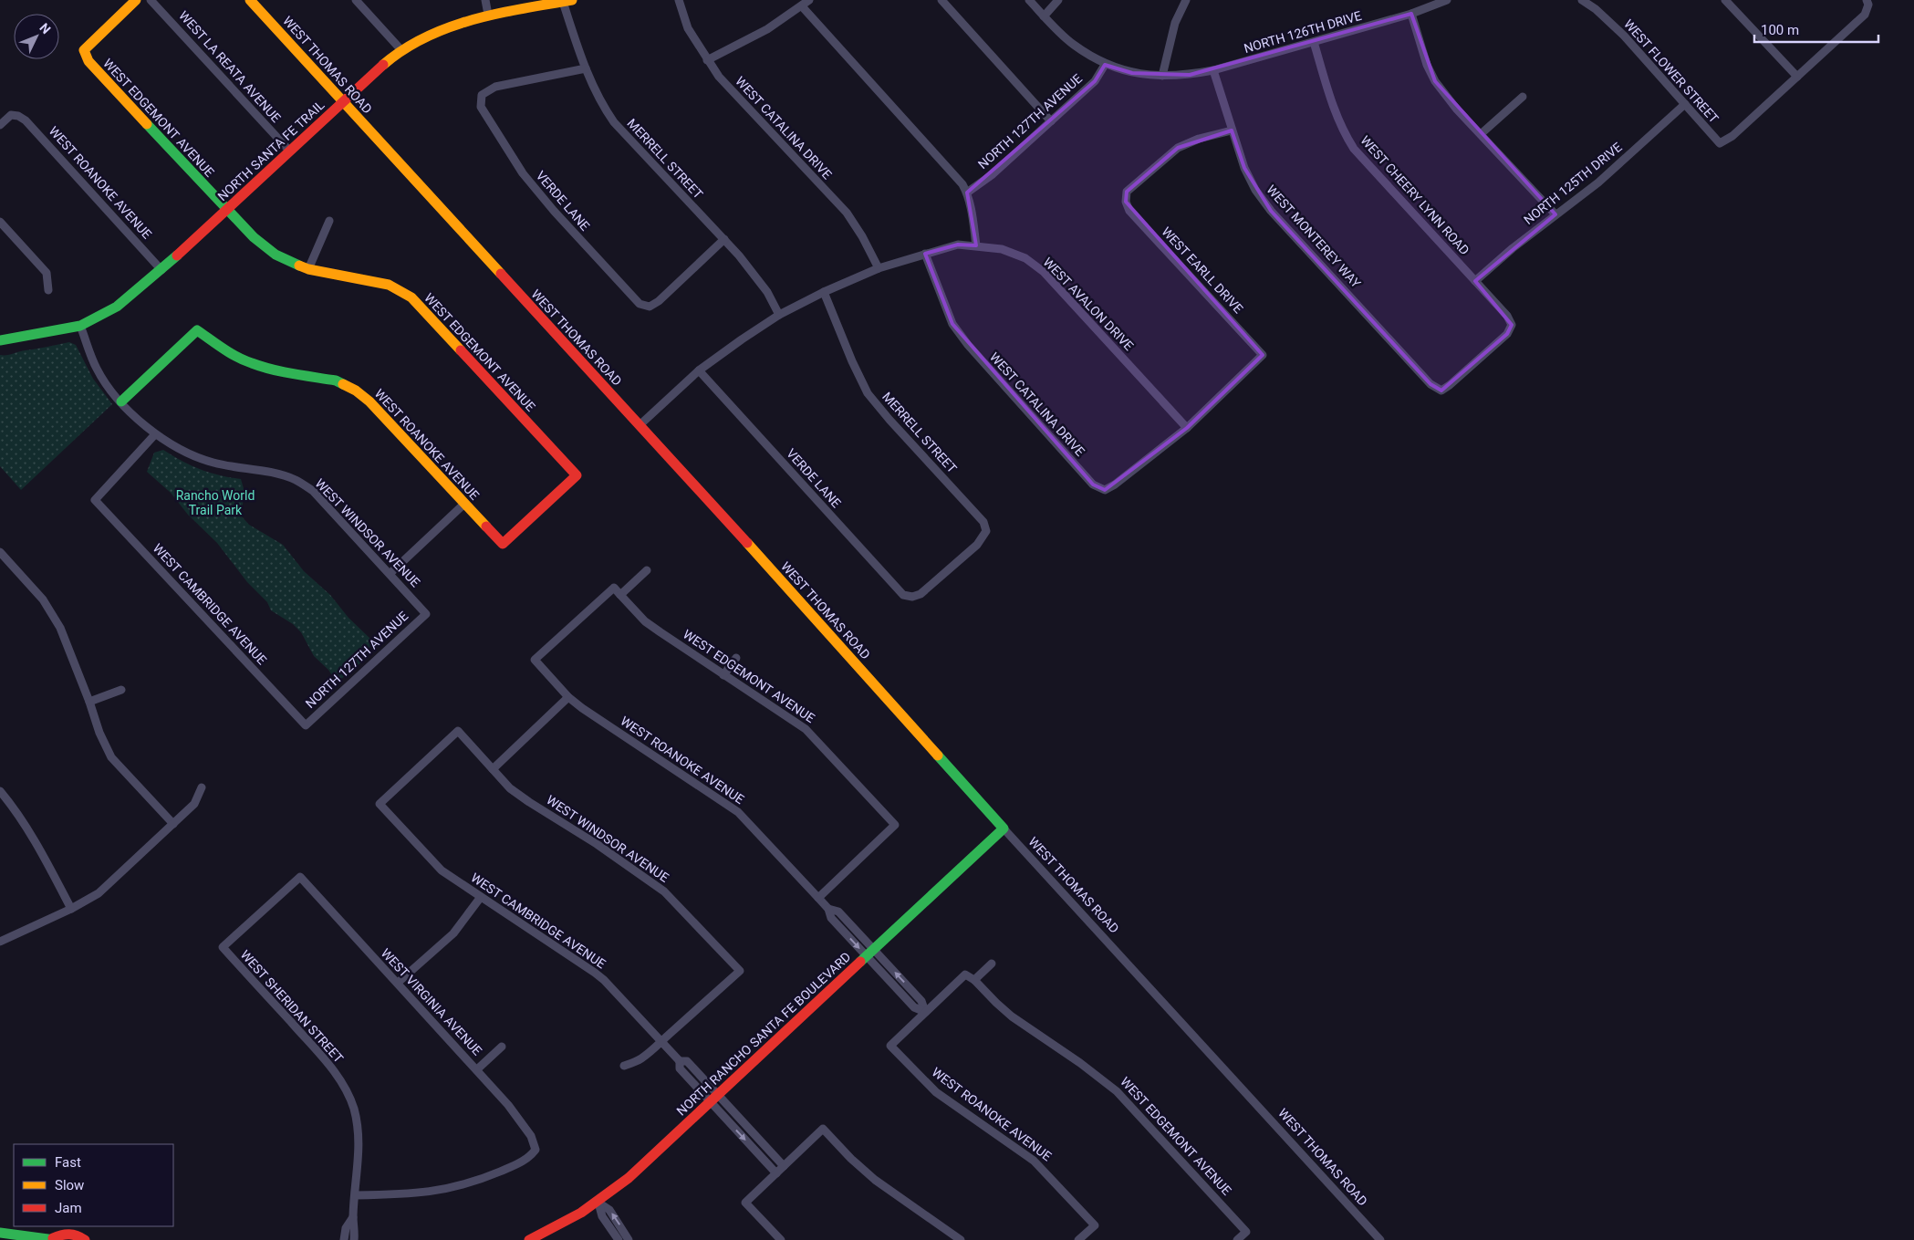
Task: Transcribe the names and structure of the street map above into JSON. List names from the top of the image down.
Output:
{
  "streets": {
    "street": [
      "NORTH 126TH DRIVE",
      "WEST THOMAS ROAD",
      "WEST LA REATA AVENUE",
      "WEST FLOWER STREET",
      "WEST EDGEMONT AVENUE",
      "NORTH 127TH AVENUE",
      "WEST CATALINA DRIVE",
      "NORTH SANTA FE TRAIL",
      "MERRELL STREET",
      "WEST ROANOKE AVENUE",
      "NORTH 125TH DRIVE",
      "WEST CHEERY LYNN ROAD",
      "VERDE LANE",
      "WEST MONTEREY WAY",
      "WEST EARLL DRIVE",
      "WEST AVALON DRIVE",
      "WEST WINDSOR AVENUE",
      "WEST CAMBRIDGE AVENUE",
      "WEST VIRGINIA AVENUE",
      "WEST SHERIDAN STREET",
      "NORTH RANCHO SANTA FE BOULEVARD"
    ]
  },
  "crossings": [
    ["NORTH 126TH DRIVE", "WEST CHEERY LYNN ROAD"],
    ["NORTH 126TH DRIVE", "WEST MONTEREY WAY"],
    ["WEST THOMAS ROAD", "NORTH SANTA FE TRAIL"],
    ["WEST THOMAS ROAD", "NORTH RANCHO SANTA FE BOULEVARD"],
    ["WEST LA REATA AVENUE", "NORTH SANTA FE TRAIL"],
    ["WEST FLOWER STREET", "NORTH 125TH DRIVE"],
    ["WEST EDGEMONT AVENUE", "NORTH SANTA FE TRAIL"],
    ["WEST EDGEMONT AVENUE", "WEST ROANOKE AVENUE"],
    ["NORTH 127TH AVENUE", "WEST WINDSOR AVENUE"],
    ["NORTH 127TH AVENUE", "WEST CAMBRIDGE AVENUE"],
    ["WEST CATALINA DRIVE", "WEST EARLL DRIVE"],
    ["WEST CATALINA DRIVE", "WEST AVALON DRIVE"],
    ["NORTH SANTA FE TRAIL", "MERRELL STREET"],
    ["NORTH SANTA FE TRAIL", "WEST ROANOKE AVENUE"],
    ["NORTH SANTA FE TRAIL", "WEST WINDSOR AVENUE"],
    ["MERRELL STREET", "VERDE LANE"],
    ["WEST ROANOKE AVENUE", "WEST WINDSOR AVENUE"],
    ["WEST ROANOKE AVENUE", "NORTH RANCHO SANTA FE BOULEVARD"],
    ["NORTH 125TH DRIVE", "WEST CHEERY LYNN ROAD"],
    ["WEST CHEERY LYNN ROAD", "WEST MONTEREY WAY"],
    ["WEST MONTEREY WAY", "WEST EARLL DRIVE"],
    ["WEST EARLL DRIVE", "WEST AVALON DRIVE"],
    ["WEST WINDSOR AVENUE", "WEST CAMBRIDGE AVENUE"],
    ["WEST CAMBRIDGE AVENUE", "NORTH RANCHO SANTA FE BOULEVARD"],
    ["WEST VIRGINIA AVENUE", "WEST SHERIDAN STREET"]
  ],
  "parks": ["Rancho World Trail Park"],
  "legend": ["Fast", "Slow", "Jam"],
  "scale_bar": "100 m",
  "north": "top right"
}
